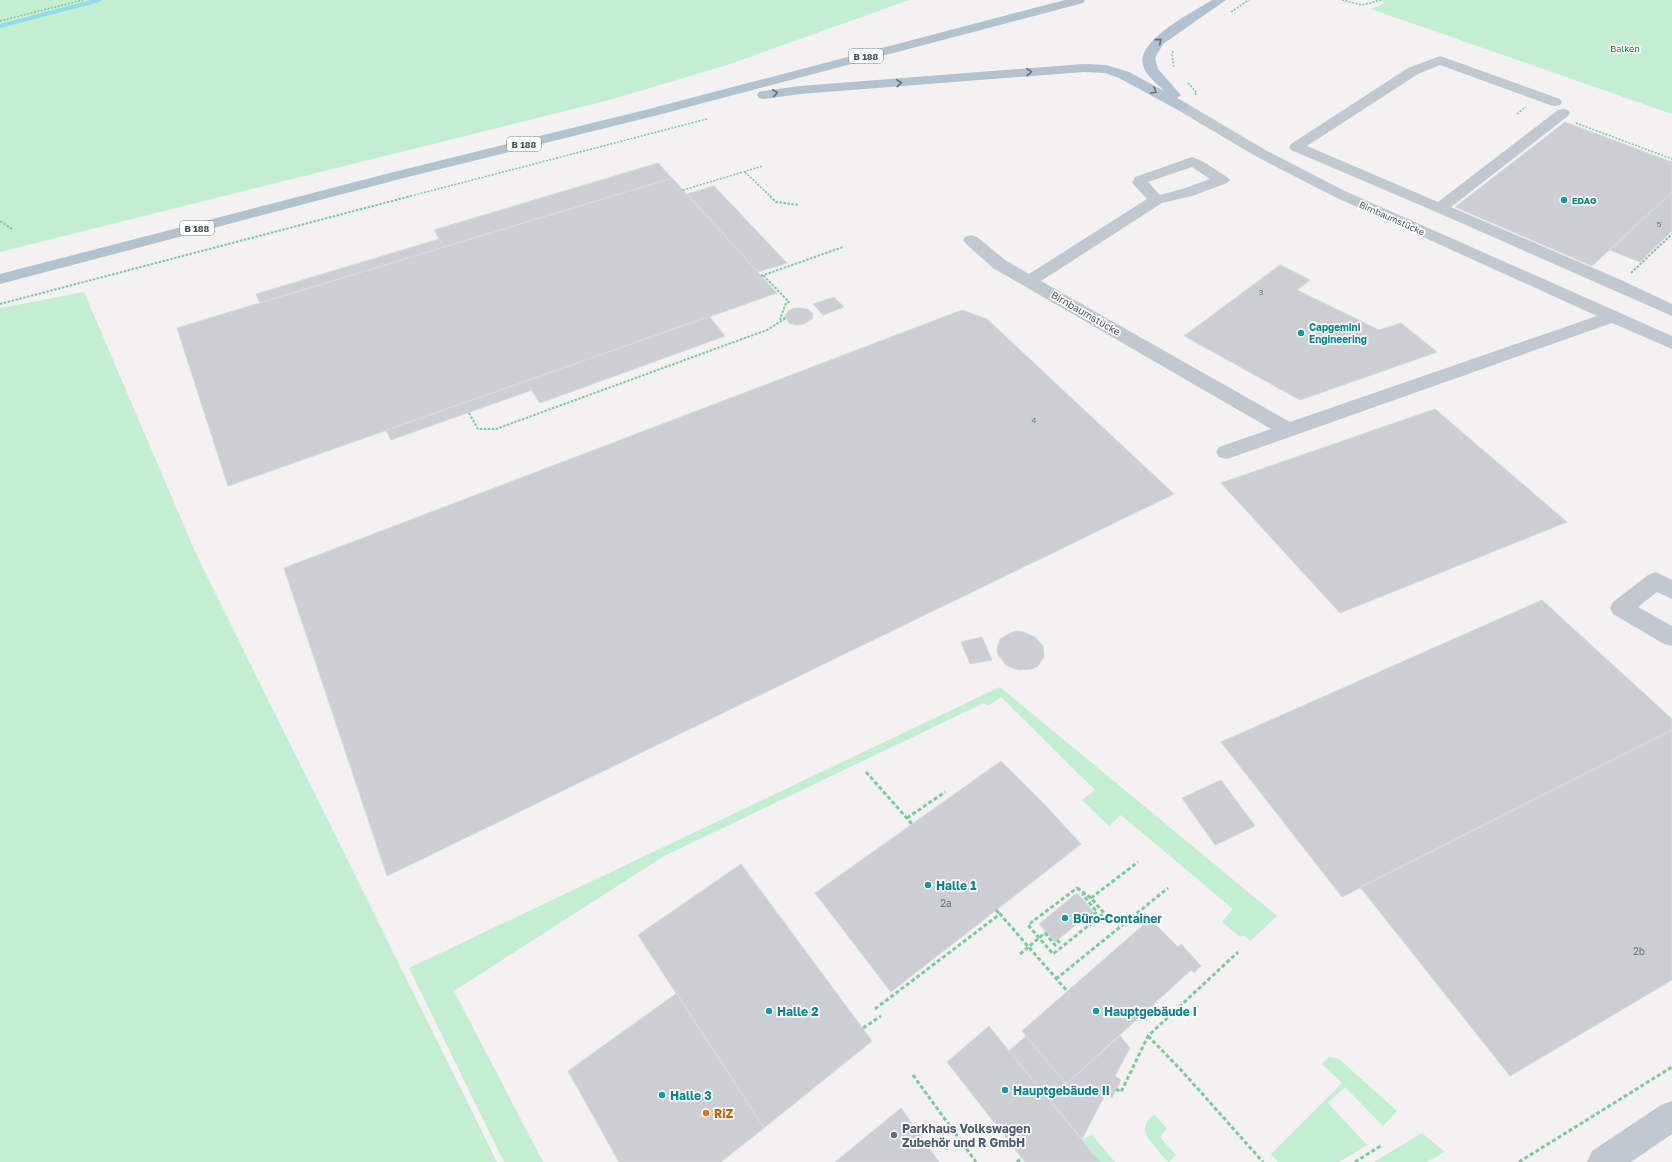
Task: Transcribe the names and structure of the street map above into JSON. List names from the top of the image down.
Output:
{
  "streets": {
    "main road": ["B 188"],
    "street": ["Birnbaumstücke"]
  },
  "parks": ["Balken"],
  "places": [
    "EDAG",
    "Capgemini Engineering",
    "Halle 1",
    "Büro-Container",
    "Halle 2",
    "Hauptgebäude I",
    "Hauptgebäude II",
    "Halle 3",
    "RiZ",
    "Parkhaus Volkswagen Zubehör und R GmbH"
  ],
  "house_numbers": [
    "5",
    "3",
    "4",
    "2a",
    "2b"
  ]
}
